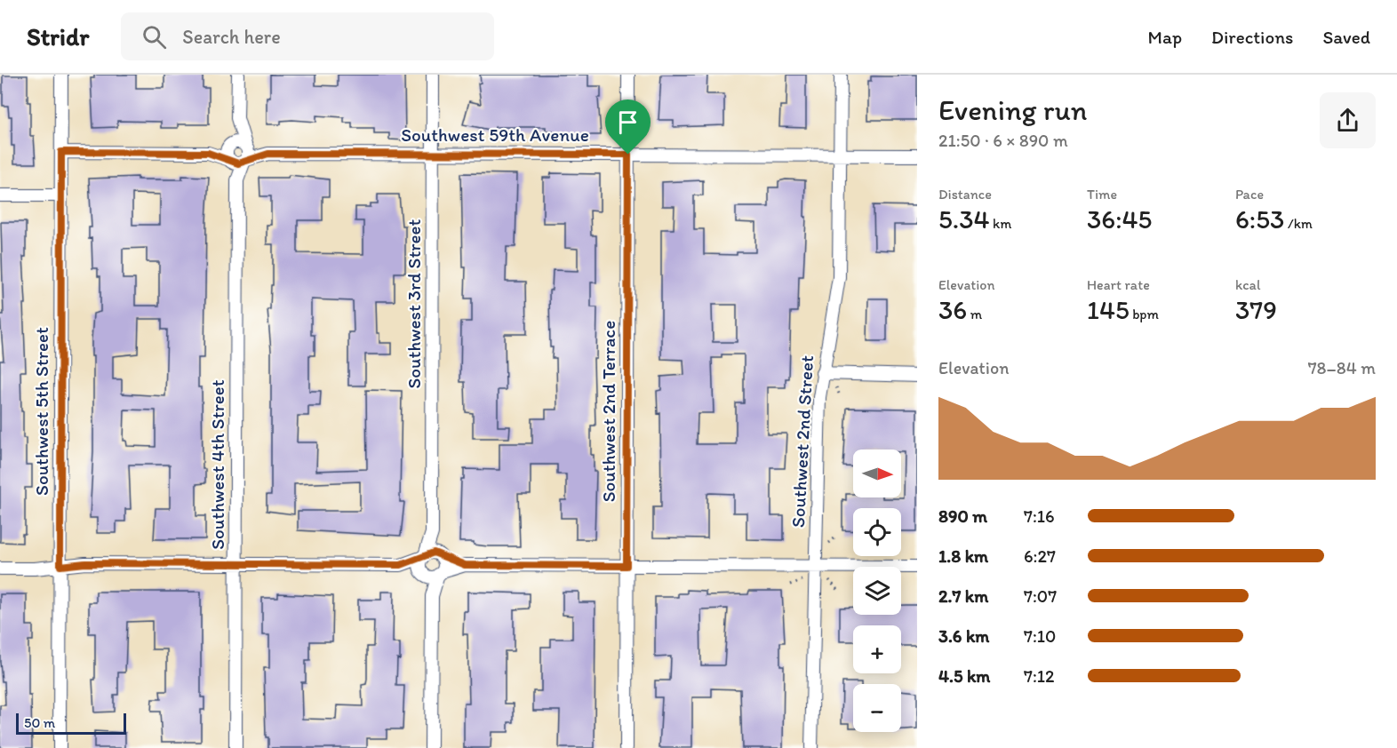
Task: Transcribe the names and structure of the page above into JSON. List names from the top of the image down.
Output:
{
  "streets": {
    "street": [
      "Southwest 59th Avenue",
      "Southwest 3rd Street",
      "Southwest 5th Street",
      "Southwest 2nd Terrace",
      "Southwest 2nd Street",
      "Southwest 4th Street"
    ]
  },
  "crossings": [
    ["Southwest 59th Avenue", "Southwest 3rd Street"],
    ["Southwest 59th Avenue", "Southwest 2nd Terrace"],
    ["Southwest 59th Avenue", "Southwest 2nd Street"],
    ["Southwest 59th Avenue", "Southwest 4th Street"]
  ],
  "scale_bar": "50 m",
  "north": "right",
  "page": {
    "header": "Stridr",
    "search": "Search here",
    "nav": ["Map", "Directions", "Saved"],
    "heading": ["Evening run", "21:50 · 6 × 890 m"],
    "stats": [
      ["Distance", "5.34 km"],
      ["Time", "36:45"],
      ["Pace", "6:53 /km"],
      ["Elevation", "36 m"],
      ["Heart rate", "145 bpm"],
      ["kcal", "379"]
    ],
    "chart": ["Elevation", "78–84 m"],
    "map_buttons": ["+", "−"],
    "list": [
      {
        "name": "890 m",
        "note": "7:16"
      },
      {
        "name": "1.8 km",
        "note": "6:27"
      },
      {
        "name": "2.7 km",
        "note": "7:07"
      },
      {
        "name": "3.6 km",
        "note": "7:10"
      },
      {
        "name": "4.5 km",
        "note": "7:12"
      }
    ],
    "scale": "50 m"
  }
}
